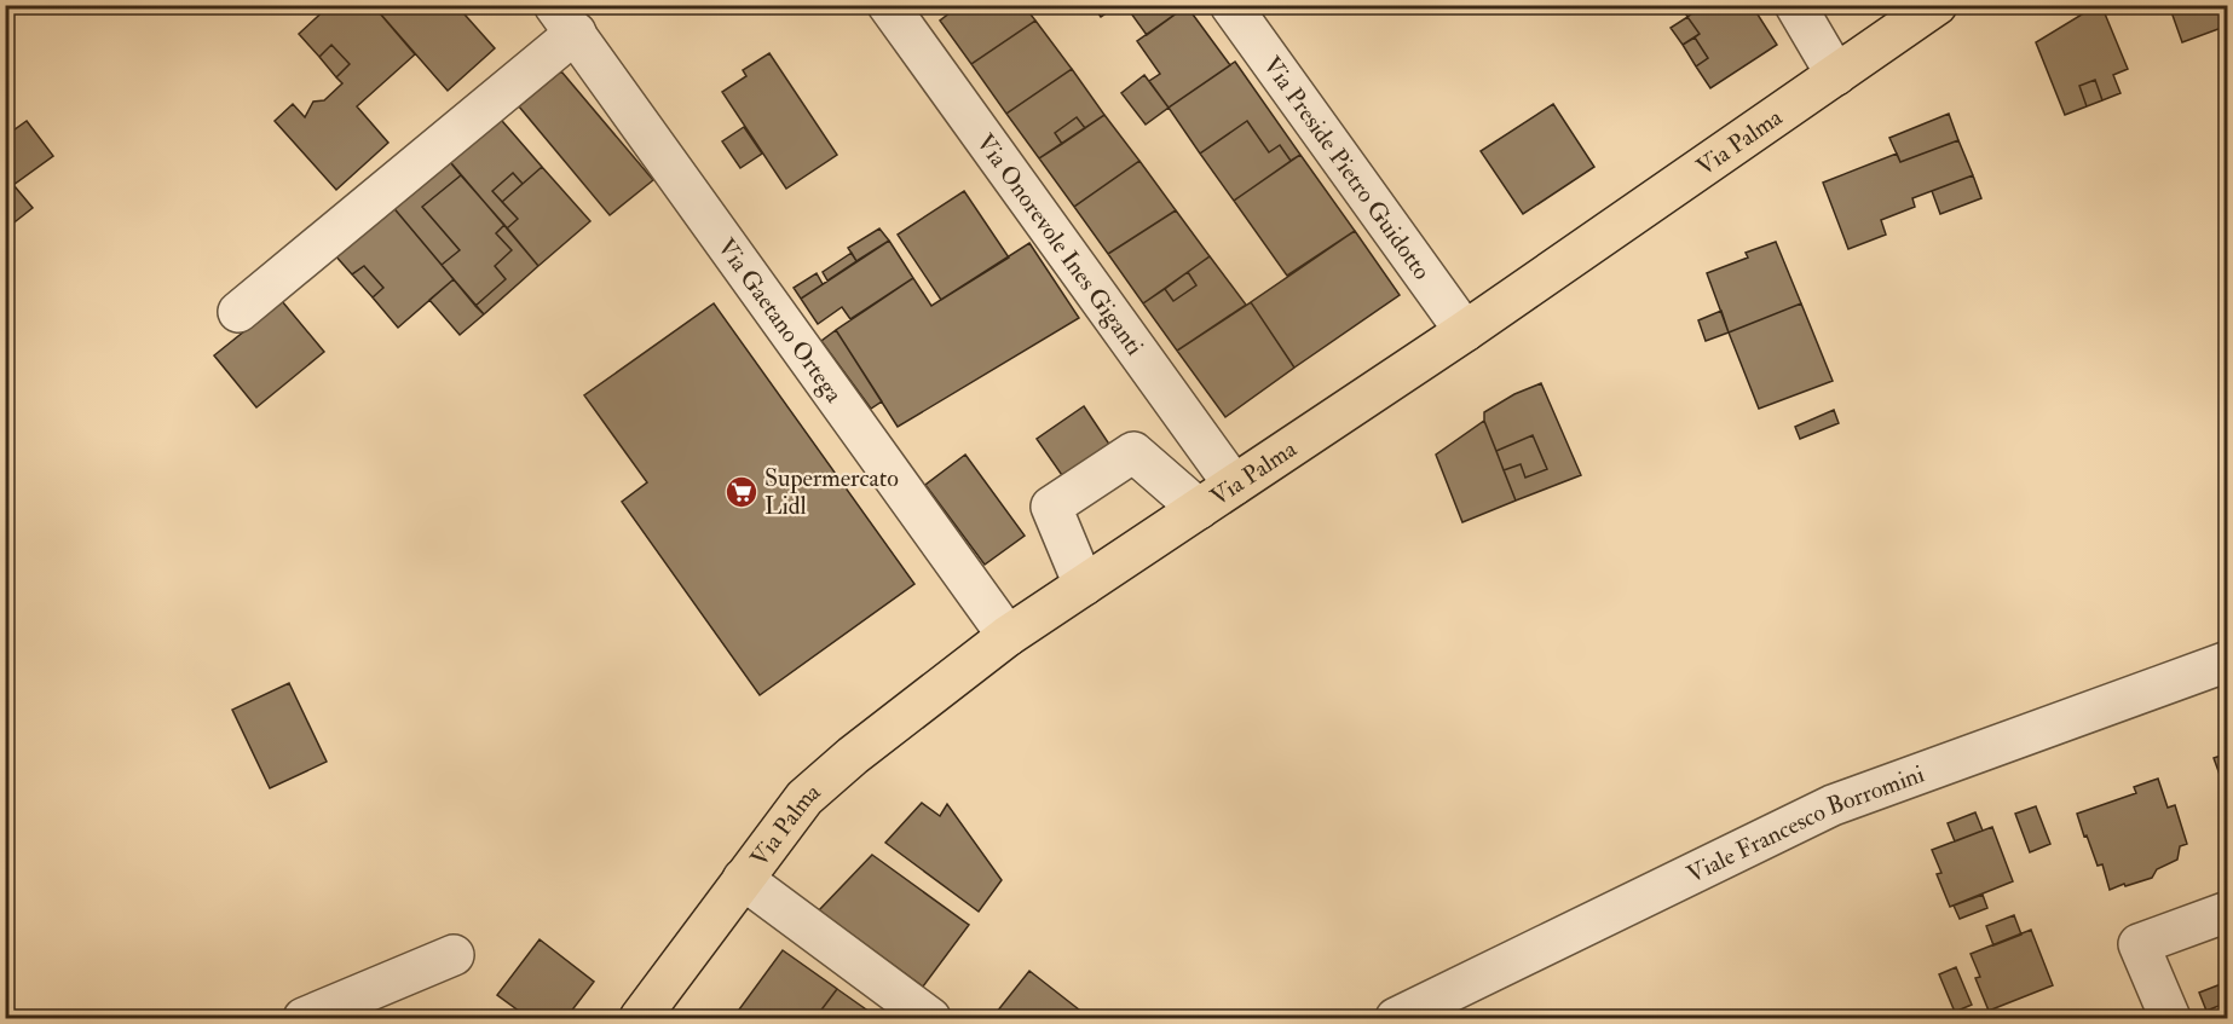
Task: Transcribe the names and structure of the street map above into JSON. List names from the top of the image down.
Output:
{
  "streets": {
    "main road": ["Via Palma"],
    "street": [
      "Via Preside Pietro Guidotto",
      "Via Onorevole Ines Giganti",
      "Via Gaetano Ortega",
      "Viale Francesco Borromini"
    ]
  },
  "crossings": [
    ["Via Palma", "Via Preside Pietro Guidotto"],
    ["Via Palma", "Via Onorevole Ines Giganti"],
    ["Via Palma", "Via Gaetano Ortega"]
  ],
  "places": {
    "supermarket": ["Supermercato Lidl"]
  }
}
